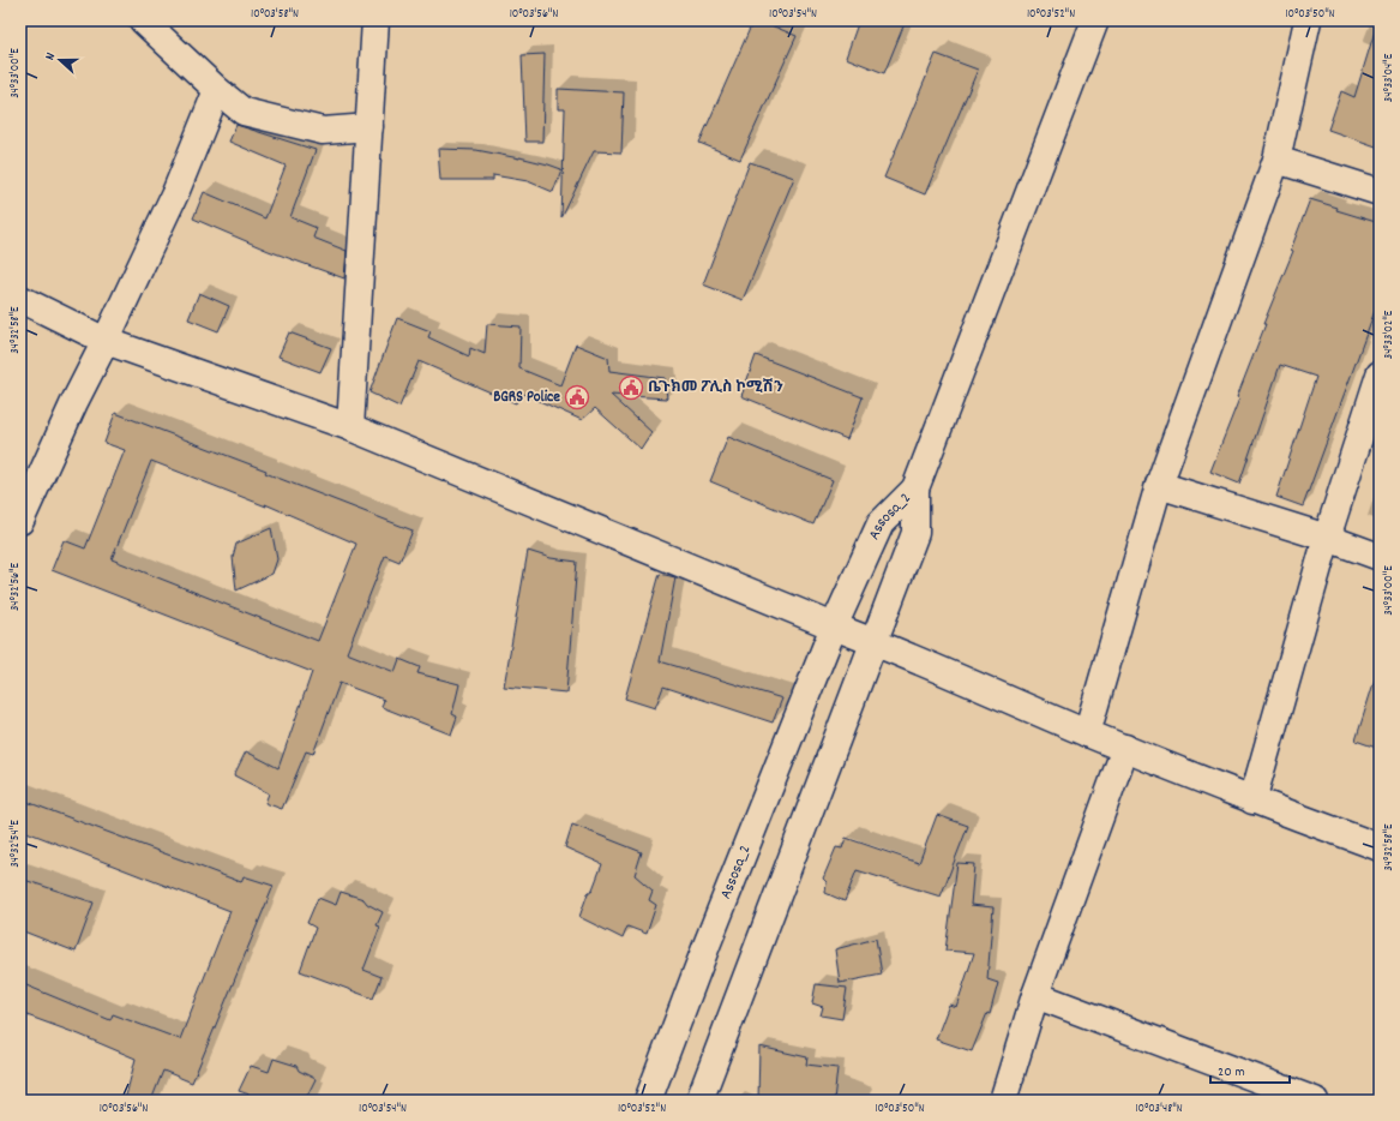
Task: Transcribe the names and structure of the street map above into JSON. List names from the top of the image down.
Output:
{
  "streets": {
    "street": ["Assosa_2"]
  },
  "places": {
    "public building": ["ቤጉክመ ፖሊስ ኮሚሽን", "BGRS Police"]
  },
  "scale_bar": "20 m",
  "north": "left",
  "coordinates": [
    "10°03'58\"N",
    "10°03'56\"N",
    "10°03'54\"N",
    "10°03'52\"N",
    "10°03'50\"N",
    "34°33'00\"E",
    "34°33'04\"E",
    "34°32'58\"E",
    "34°33'02\"E",
    "34°32'56\"E",
    "34°32'54\"E",
    "10°03'48\"N"
  ]
}
